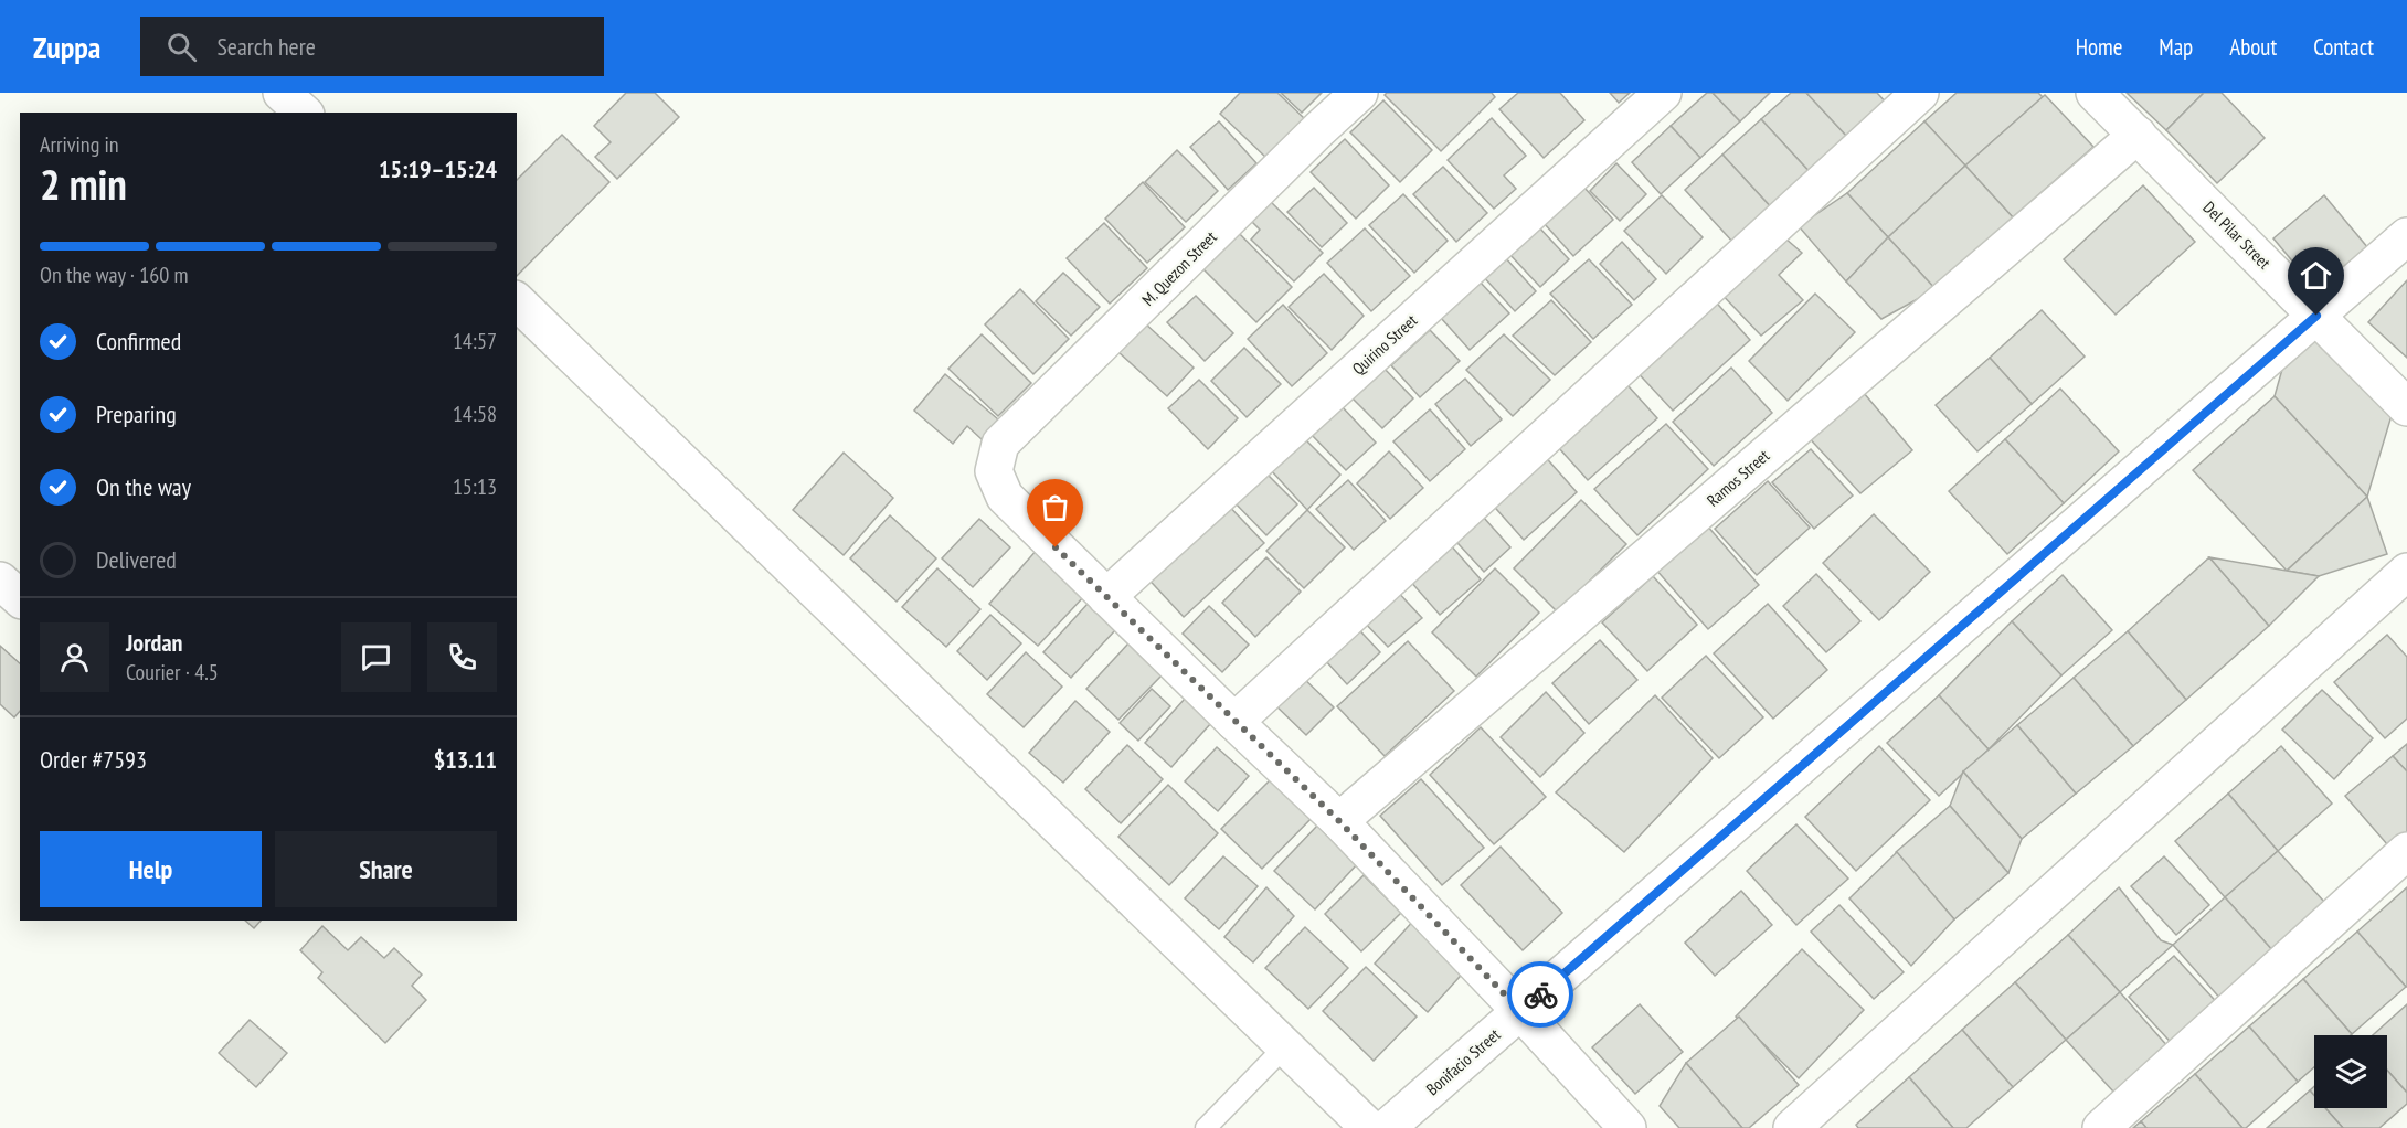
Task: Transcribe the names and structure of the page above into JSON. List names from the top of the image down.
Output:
{
  "streets": {
    "street": [
      "Del Pilar Street",
      "M. Quezon Street",
      "Quirino Street",
      "Ramos Street",
      "Bonifacio Street"
    ]
  },
  "crossings": [
    ["Del Pilar Street", "Ramos Street"],
    ["Del Pilar Street", "Bonifacio Street"],
    ["M. Quezon Street", "Quirino Street"]
  ],
  "page": {
    "header": "Zuppa",
    "search": "Search here",
    "nav": [
      "Home",
      "Map",
      "About",
      "Contact"
    ],
    "heading": ["2 min", "Arriving in", "15:19–15:24"],
    "panel": [
      "Jordan",
      "Courier · 4.5",
      "Order #7593",
      "$13.11"
    ],
    "bar": "On the way · 160 m",
    "list": [
      ["Confirmed", "14:57"],
      ["Preparing", "14:58"],
      ["On the way", "15:13"],
      "Delivered"
    ],
    "buttons": ["Help", "Share"]
  }
}
